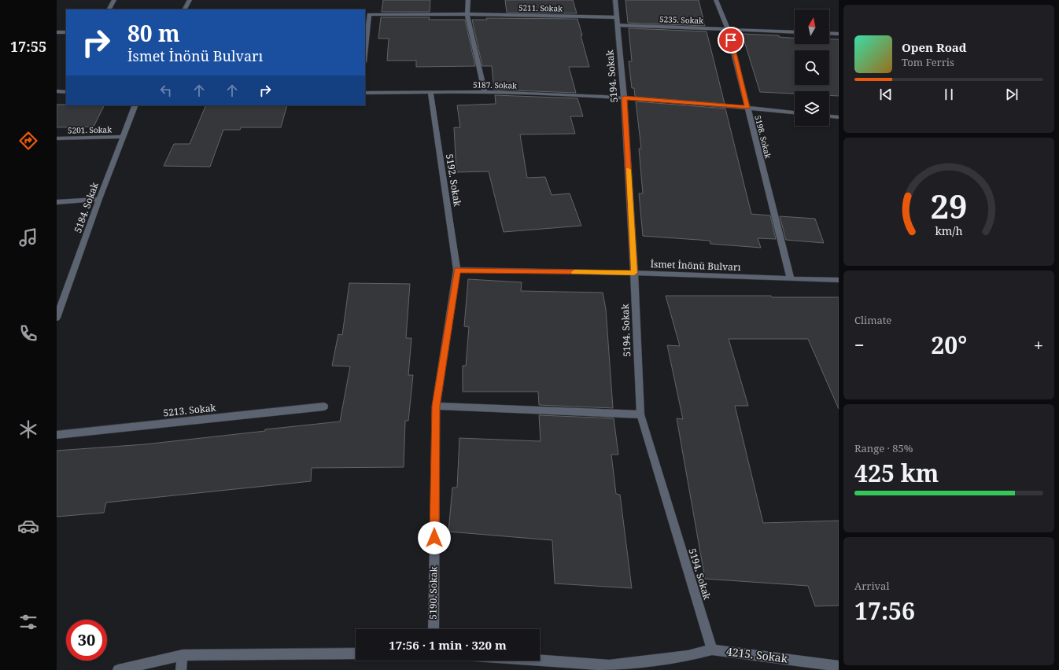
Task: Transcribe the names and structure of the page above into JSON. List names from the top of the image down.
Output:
{
  "streets": {
    "street": [
      "5211. Sokak",
      "5235. Sokak",
      "5194. Sokak",
      "5187. Sokak",
      "5201. Sokak",
      "5198. Sokak",
      "5192. Sokak",
      "5184. Sokak",
      "İsmet İnönü Bulvarı",
      "5213. Sokak",
      "5190. Sokak",
      "4215. Sokak"
    ]
  },
  "crossings": [
    ["5211. Sokak", "5194. Sokak"],
    ["5235. Sokak", "5194. Sokak"],
    ["5235. Sokak", "5198. Sokak"],
    ["5194. Sokak", "5187. Sokak"],
    ["5194. Sokak", "İsmet İnönü Bulvarı"],
    ["5194. Sokak", "4215. Sokak"],
    ["5187. Sokak", "5198. Sokak"],
    ["5187. Sokak", "5192. Sokak"],
    ["5201. Sokak", "5184. Sokak"],
    ["5198. Sokak", "İsmet İnönü Bulvarı"],
    ["5192. Sokak", "İsmet İnönü Bulvarı"],
    ["5192. Sokak", "5190. Sokak"],
    ["İsmet İnönü Bulvarı", "5190. Sokak"]
  ],
  "north": "top",
  "page": {
    "tabs": "17:55",
    "turn": ["80 m", "İsmet İnönü Bulvarı"],
    "song": ["Open Road", "Tom Ferris"],
    "tile": [
      "Climate",
      ["Range · 85%", "425 km"],
      ["Arrival", "17:56"]
    ],
    "heat": ["−", "20°", "+"],
    "limit": "30",
    "trip": "17:56 · 1 min · 320 m",
    "gauge": ["29", "km/h"]
  }
}
